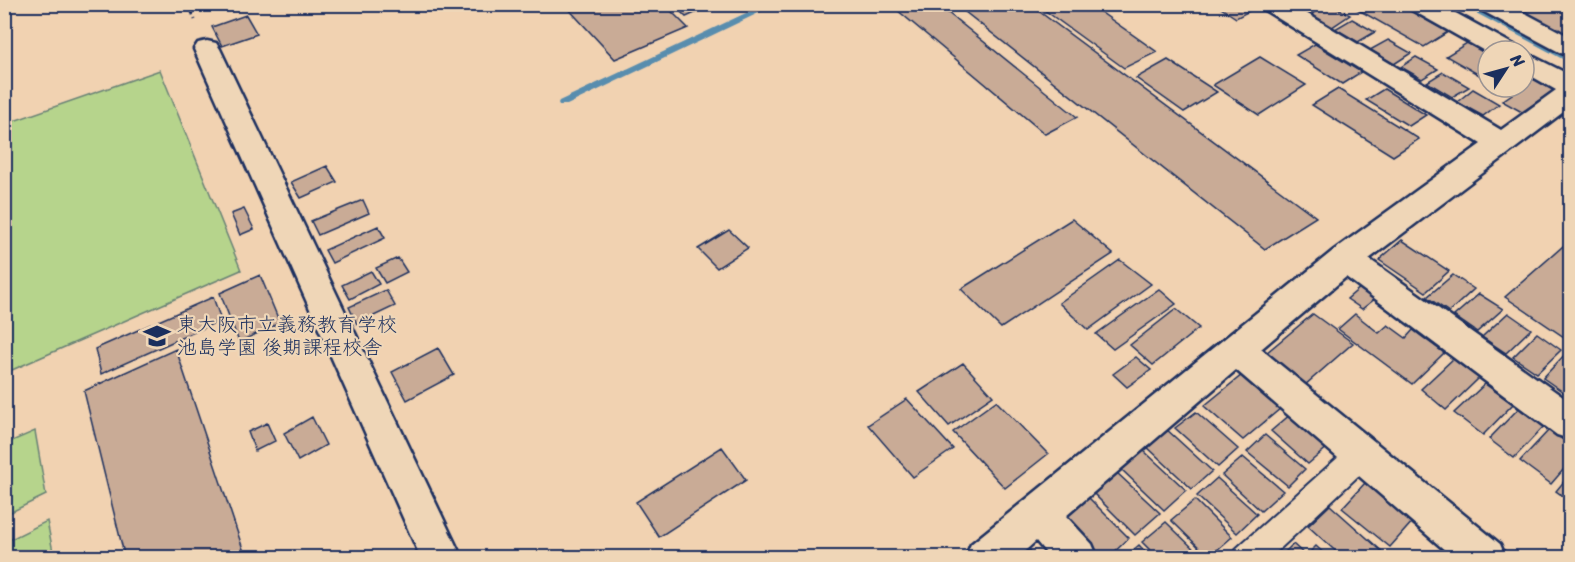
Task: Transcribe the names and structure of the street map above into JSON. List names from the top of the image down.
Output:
{
  "places": {
    "school or university": ["東大阪市立義務教育学校 池島学園 後期課程校舎"]
  },
  "north": "top right"
}
